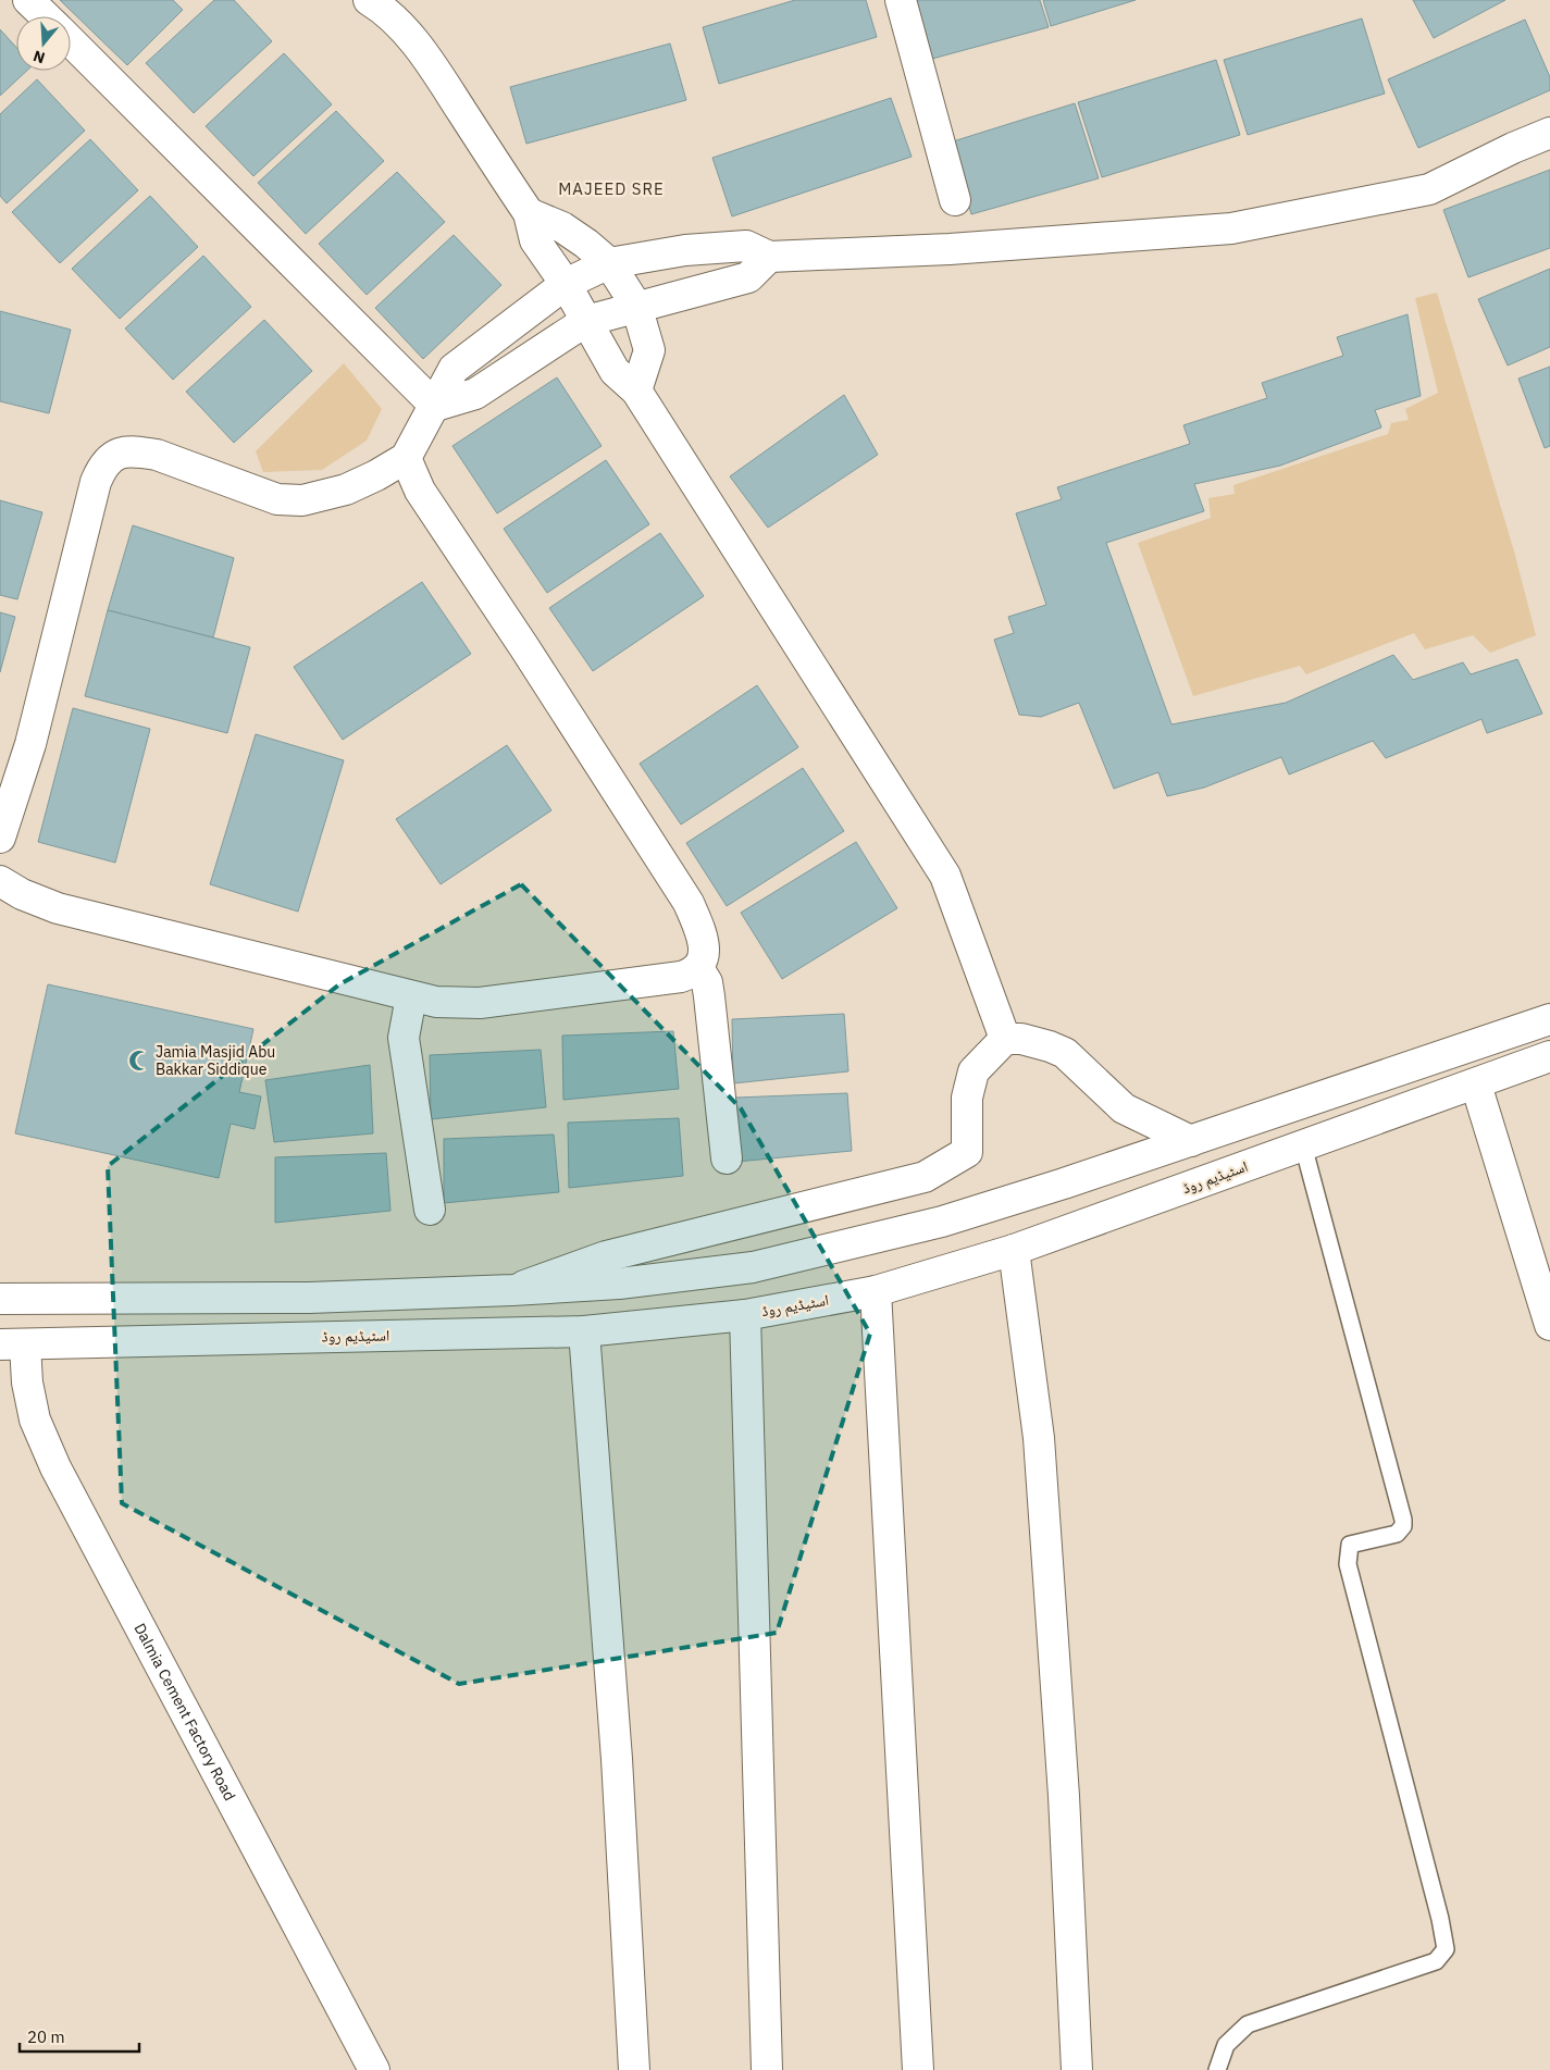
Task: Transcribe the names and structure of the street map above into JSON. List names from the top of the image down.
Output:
{
  "streets": {
    "street": ["اسٹیڈیم روڈ", "Dalmia Cement Factory Road"]
  },
  "crossings": [
    ["اسٹیڈیم روڈ", "Dalmia Cement Factory Road"]
  ],
  "districts": ["MAJEED SRE"],
  "places": {
    "mosque": ["Jamia Masjid Abu Bakkar Siddique"]
  },
  "scale_bar": "20 m",
  "north": "bottom"
}
